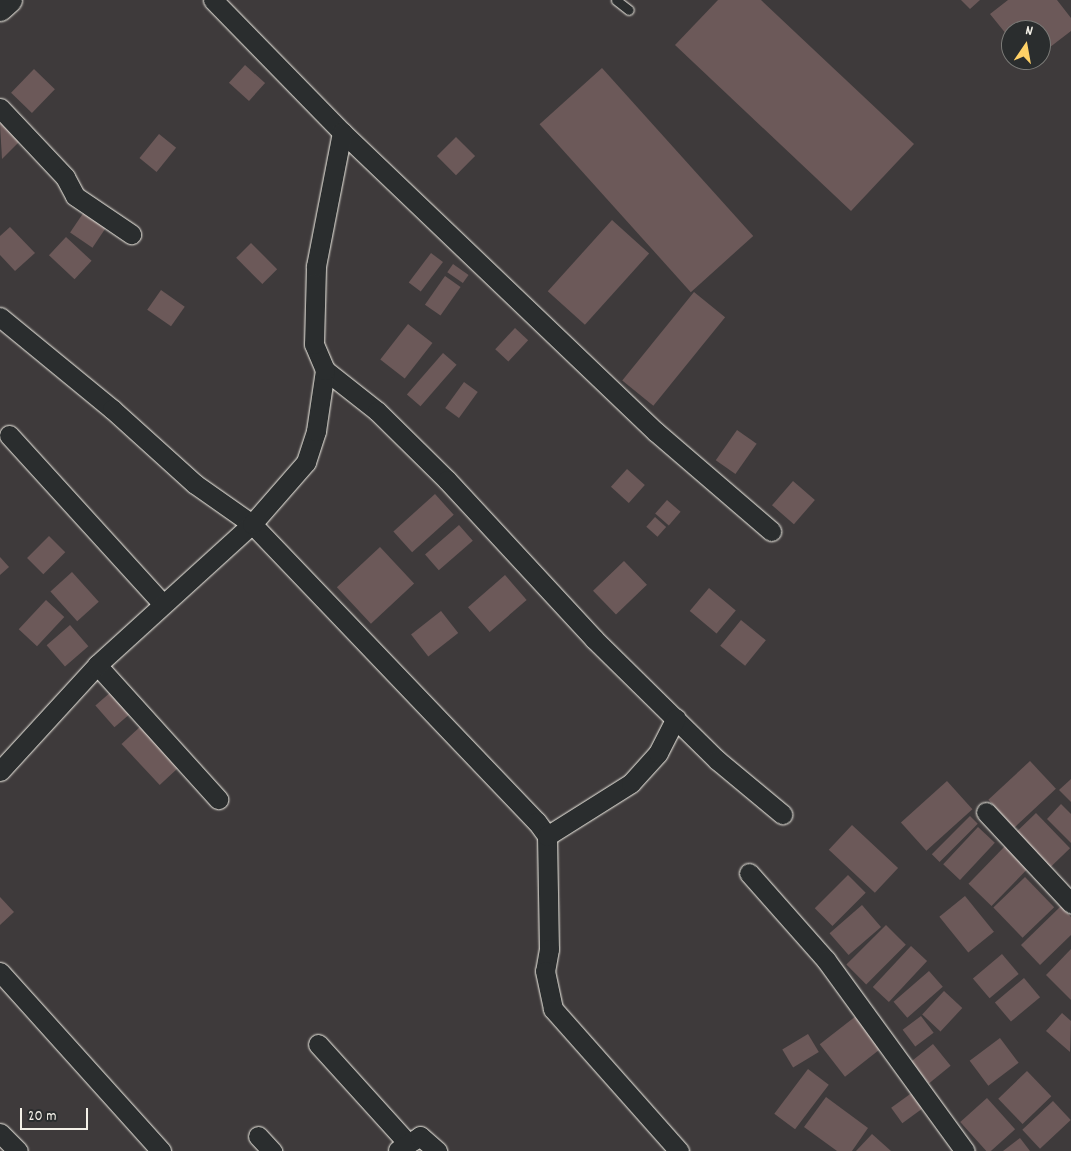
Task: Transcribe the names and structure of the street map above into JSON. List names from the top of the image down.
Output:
{
  "scale_bar": "20 m",
  "north": "top"
}
